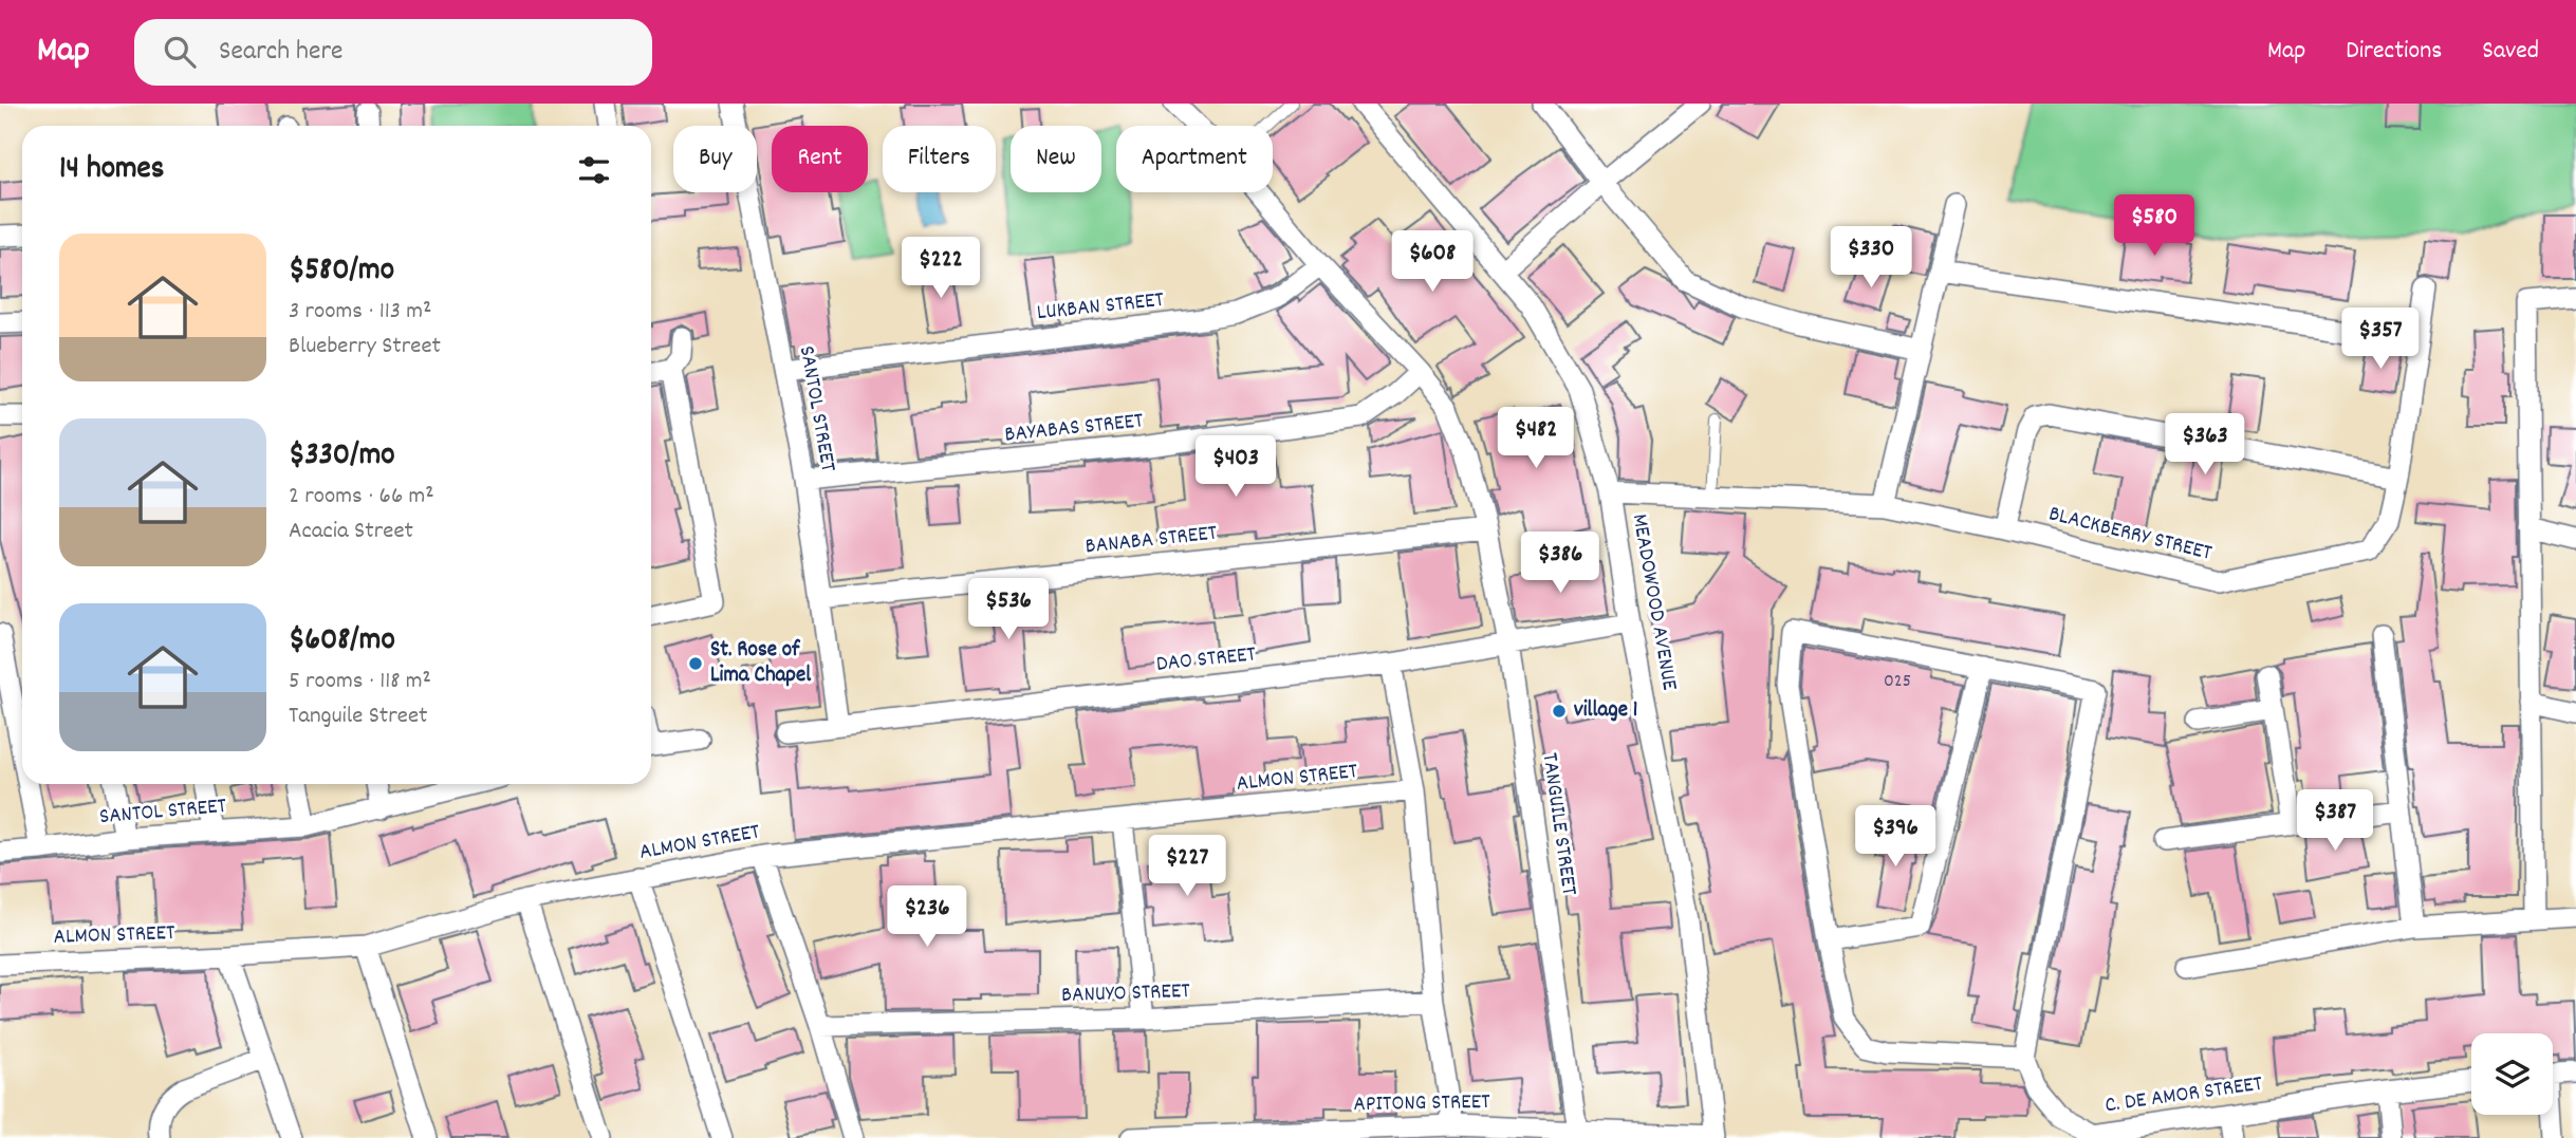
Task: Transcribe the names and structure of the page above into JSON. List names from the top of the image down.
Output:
{
  "streets": {
    "street": [
      "LUKBAN STREET",
      "SANTOL STREET",
      "BAYABAS STREET",
      "BLACKBERRY STREET",
      "BANABA STREET",
      "MEADOWOOD AVENUE",
      "DAO STREET",
      "ALMON STREET",
      "TANGUILE STREET",
      "BANUYO STREET",
      "C. DE AMOR STREET",
      "APITONG STREET"
    ]
  },
  "crossings": [
    ["LUKBAN STREET", "SANTOL STREET"],
    ["LUKBAN STREET", "TANGUILE STREET"],
    ["SANTOL STREET", "BAYABAS STREET"],
    ["SANTOL STREET", "BANABA STREET"],
    ["SANTOL STREET", "DAO STREET"],
    ["BAYABAS STREET", "TANGUILE STREET"],
    ["BLACKBERRY STREET", "MEADOWOOD AVENUE"],
    ["BANABA STREET", "TANGUILE STREET"],
    ["MEADOWOOD AVENUE", "DAO STREET"],
    ["MEADOWOOD AVENUE", "APITONG STREET"],
    ["DAO STREET", "TANGUILE STREET"],
    ["TANGUILE STREET", "APITONG STREET"]
  ],
  "places": ["St. Rose of Lima Chapel", "village 1"],
  "house_numbers": ["025"],
  "page": {
    "header": "Map",
    "search": "Search here",
    "nav": ["Map", "Directions", "Saved"],
    "chip": [
      "Buy",
      "Rent",
      "Filters",
      "New",
      "Apartment"
    ],
    "heading": "14 homes",
    "price": [
      "$580",
      "$330",
      "$608",
      "$222",
      "$357",
      "$482",
      "$363",
      "$403",
      "$386",
      "$536",
      "$387",
      "$396",
      "$227",
      "$236"
    ],
    "list": [
      {
        "name": "$580/mo",
        "note": "3 rooms · 113 m² · Blueberry Street"
      },
      {
        "name": "$330/mo",
        "note": "2 rooms · 66 m² · Acacia Street"
      },
      {
        "name": "$608/mo",
        "note": "5 rooms · 118 m² · Tanguile Street"
      }
    ]
  }
}
